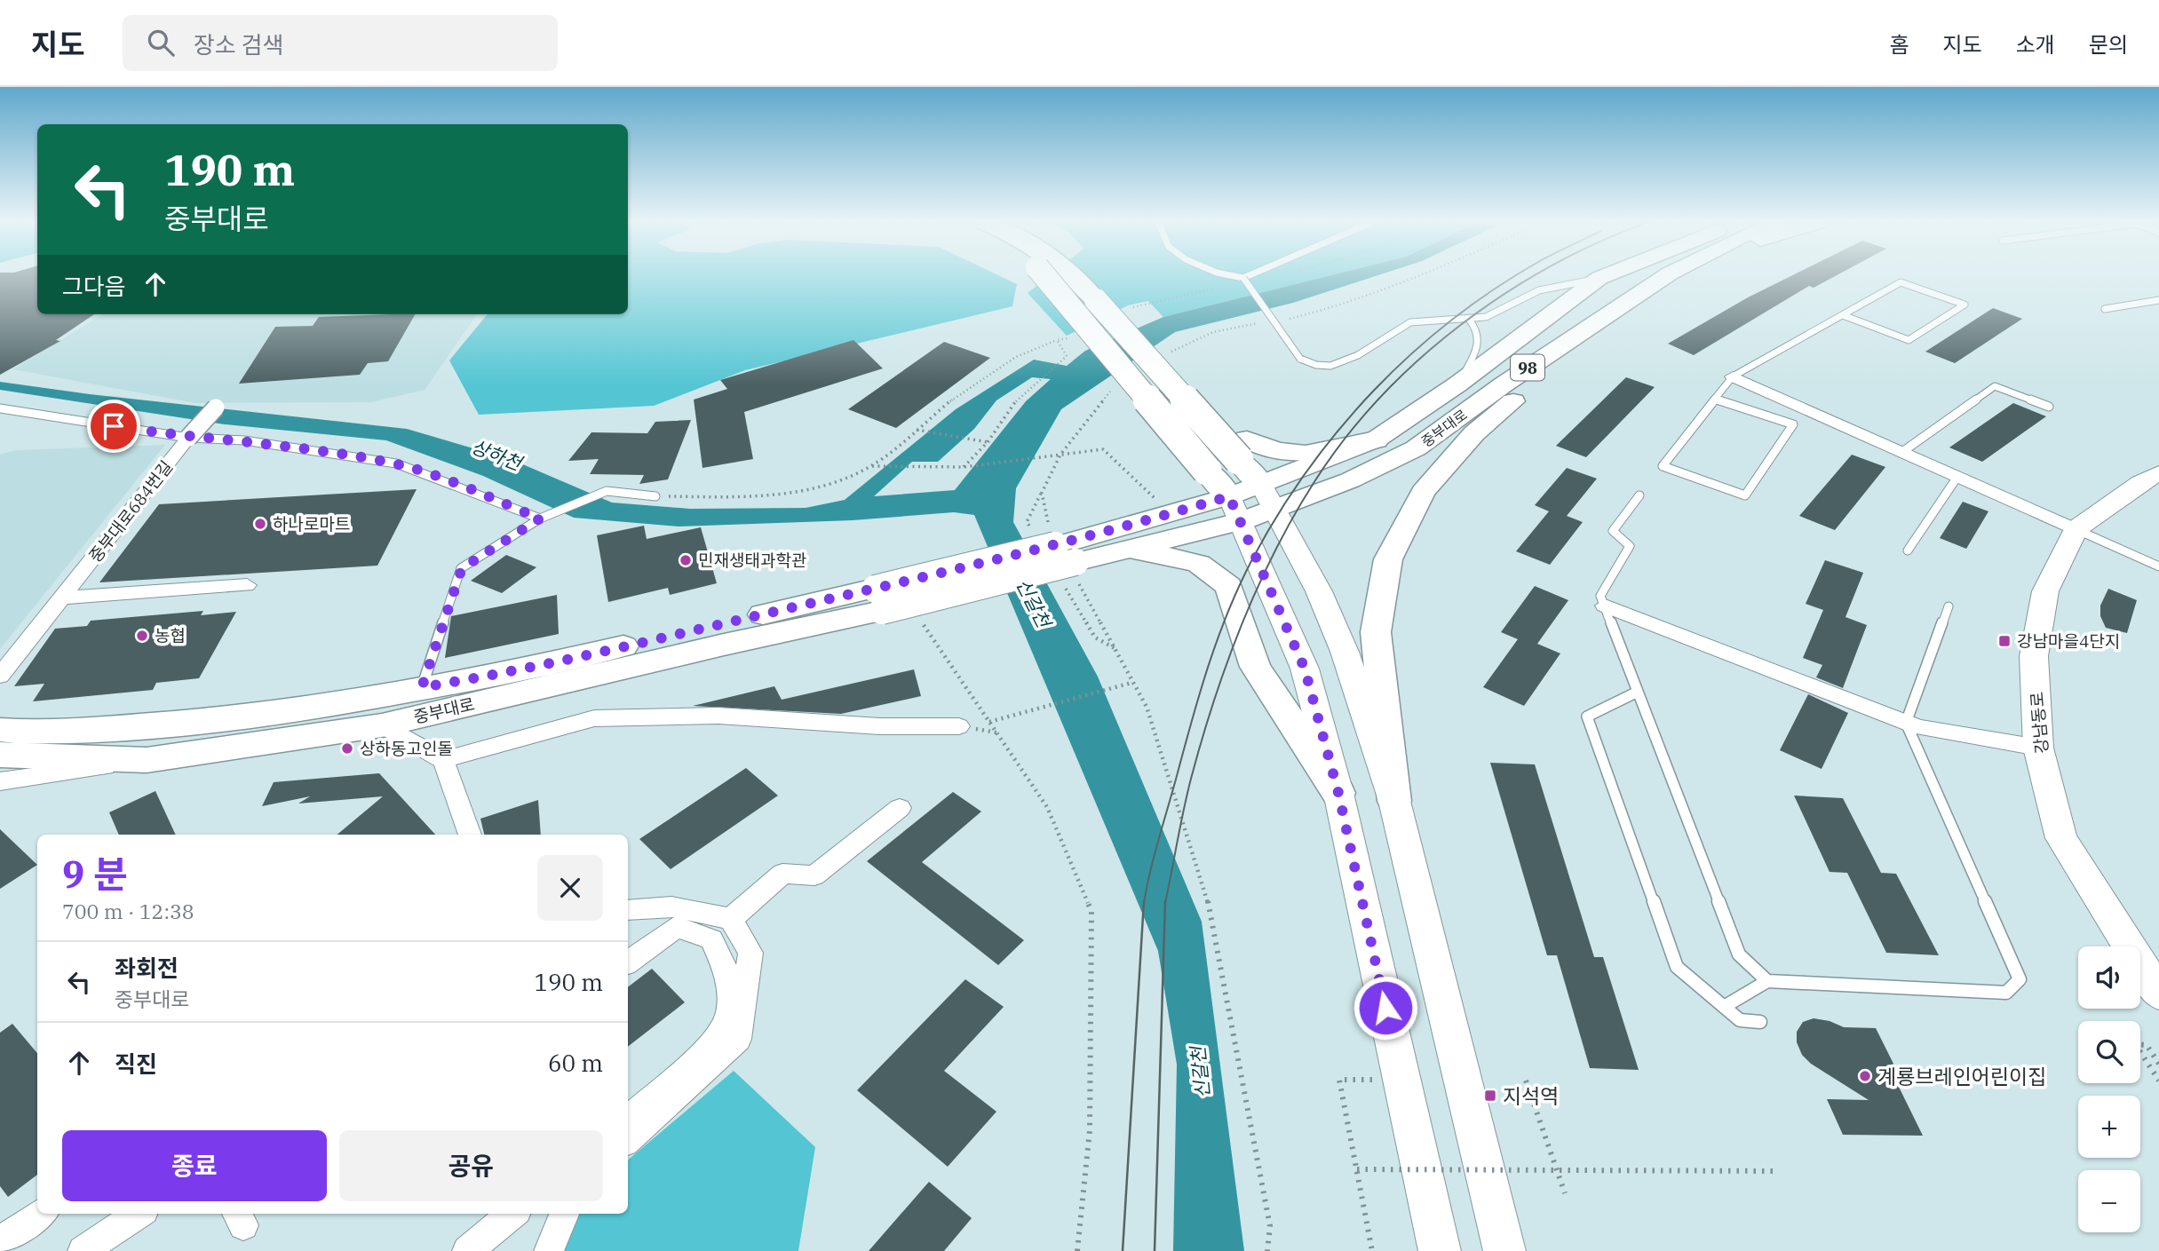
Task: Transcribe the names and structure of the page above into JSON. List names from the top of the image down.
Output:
{
  "streets": {
    "main road": ["98", "중부대로", "강남동로"],
    "street": ["중부대로684번길"]
  },
  "crossings": [
    ["98", "중부대로"]
  ],
  "water": ["상하천", "신갈천"],
  "places": {
    "other": [
      "하나로마트",
      "민재생태과학관",
      "농협",
      "상하동고인돌",
      "계룡브레인어린이집"
    ],
    "transit": ["강남마을4단지", "지석역"]
  },
  "page": {
    "header": "지도",
    "search": "장소 검색",
    "nav": [
      "홈",
      "지도",
      "소개",
      "문의"
    ],
    "turn": ["190 m", "중부대로"],
    "then": "그다음",
    "heading": ["9 분", "700 m · 12:38"],
    "list": [
      {
        "name": "좌회전",
        "note": "중부대로",
        "value": "190 m"
      },
      {
        "name": "직진",
        "value": "60 m"
      }
    ],
    "map_buttons": ["+", "−"],
    "buttons": ["종료", "공유"]
  }
}
